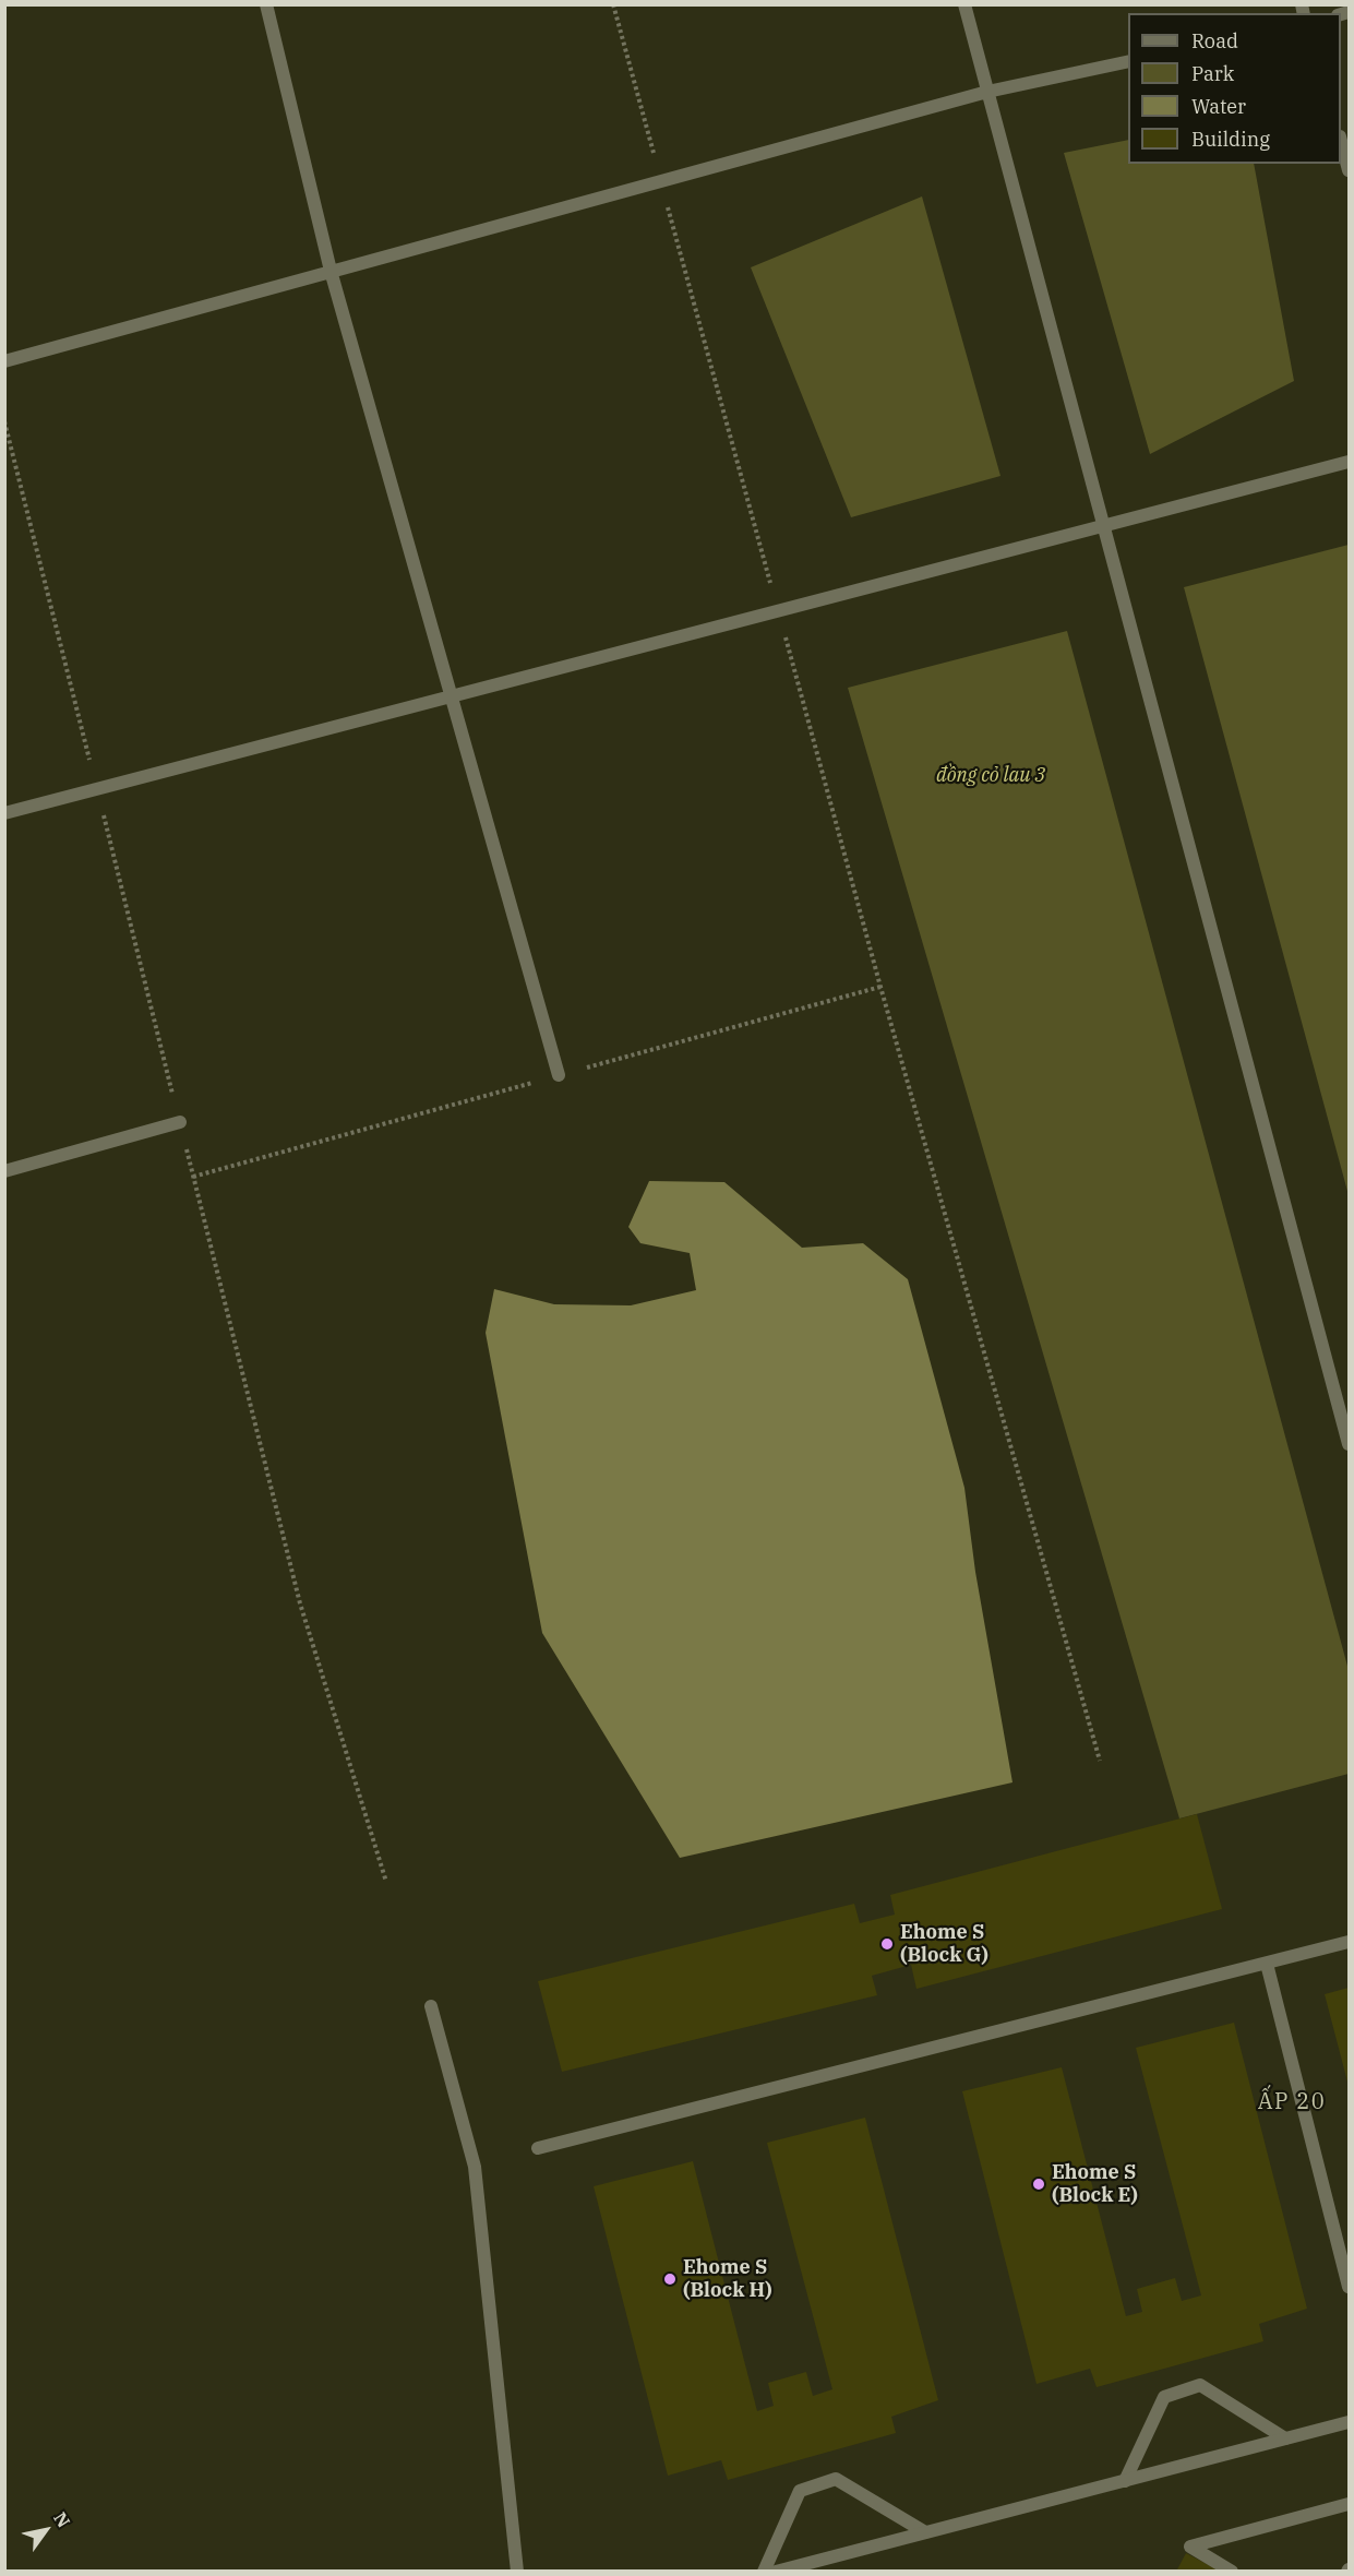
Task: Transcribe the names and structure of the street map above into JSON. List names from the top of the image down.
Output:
{
  "districts": ["ẤP 20"],
  "parks": ["đồng cỏ lau 3"],
  "places": ["Ehome S (Block G)", "Ehome S (Block E)", "Ehome S (Block H)"],
  "legend": [
    "Road",
    "Park",
    "Water",
    "Building"
  ],
  "north": "top right"
}
